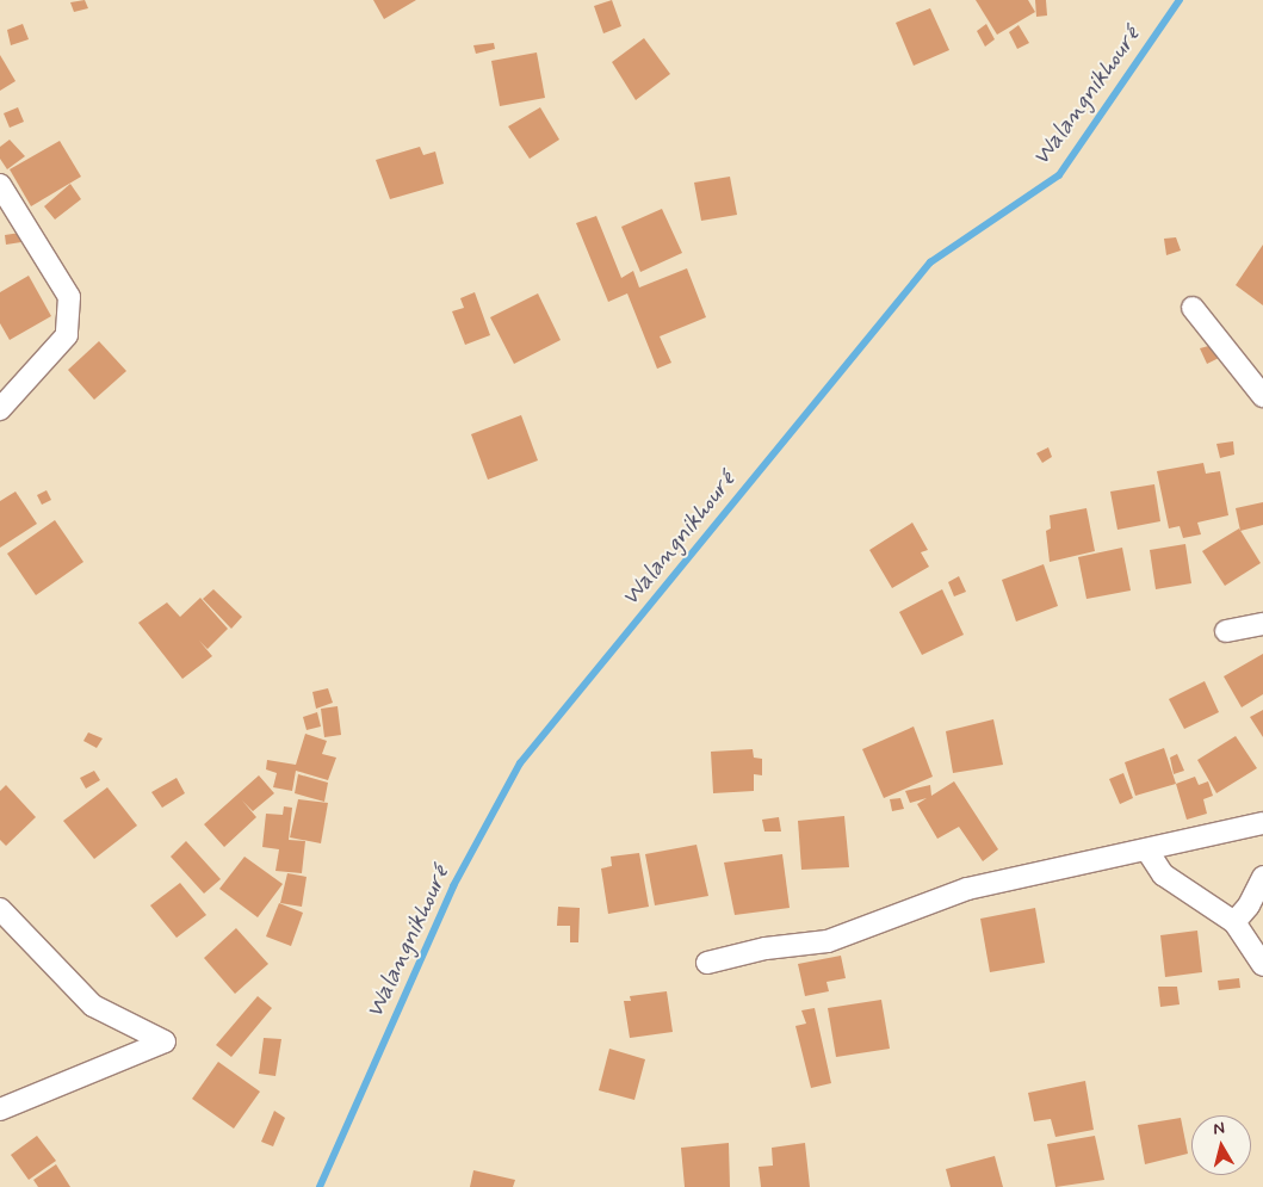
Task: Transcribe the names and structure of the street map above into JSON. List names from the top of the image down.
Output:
{
  "water": ["Walangnikhouré"],
  "north": "top"
}
